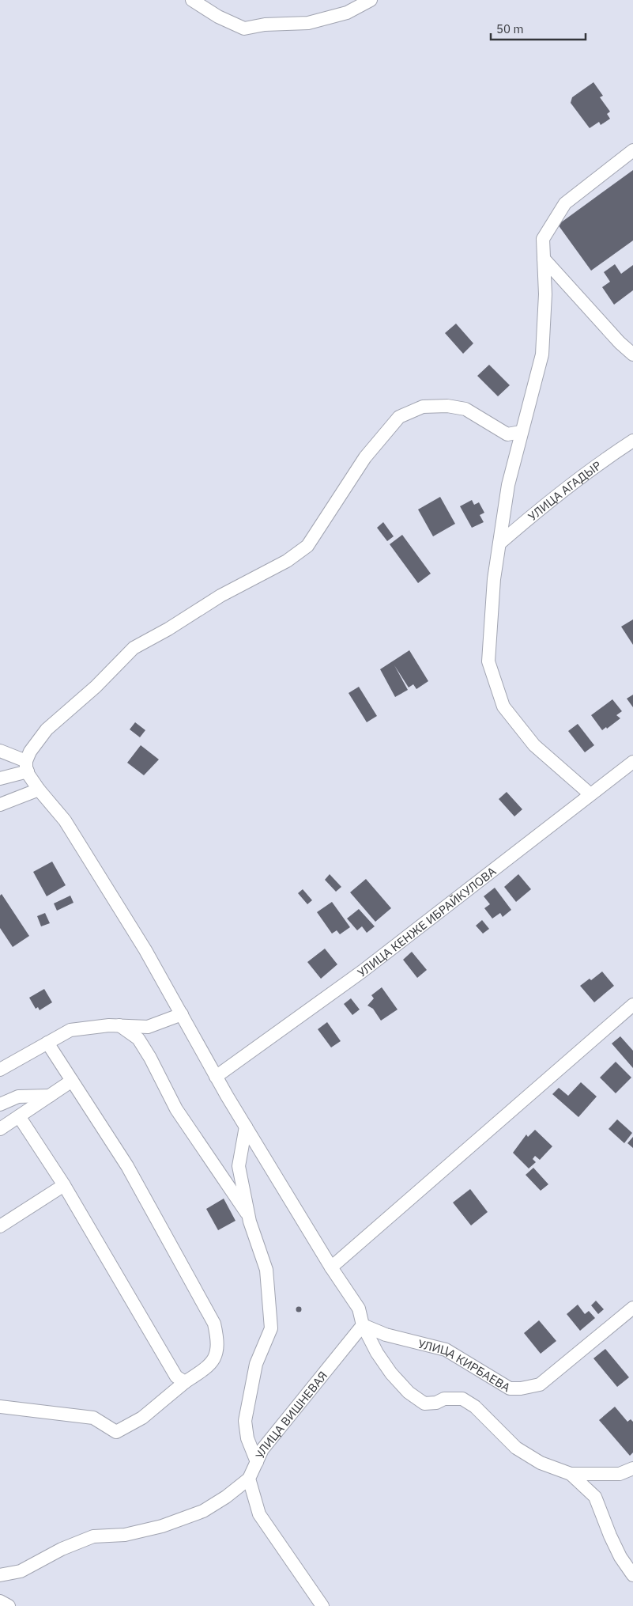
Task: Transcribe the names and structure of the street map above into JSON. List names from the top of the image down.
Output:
{
  "streets": {
    "street": [
      "УЛИЦА АГАДЫР",
      "УЛИЦА КЕНЖЕ ИБРАЙКУЛОВА",
      "УЛИЦА КИРБАЕВА",
      "УЛИЦА ВИШНЕВАЯ"
    ]
  },
  "crossings": [
    ["УЛИЦА КИРБАЕВА", "УЛИЦА ВИШНЕВАЯ"]
  ],
  "scale_bar": "50 m"
}
